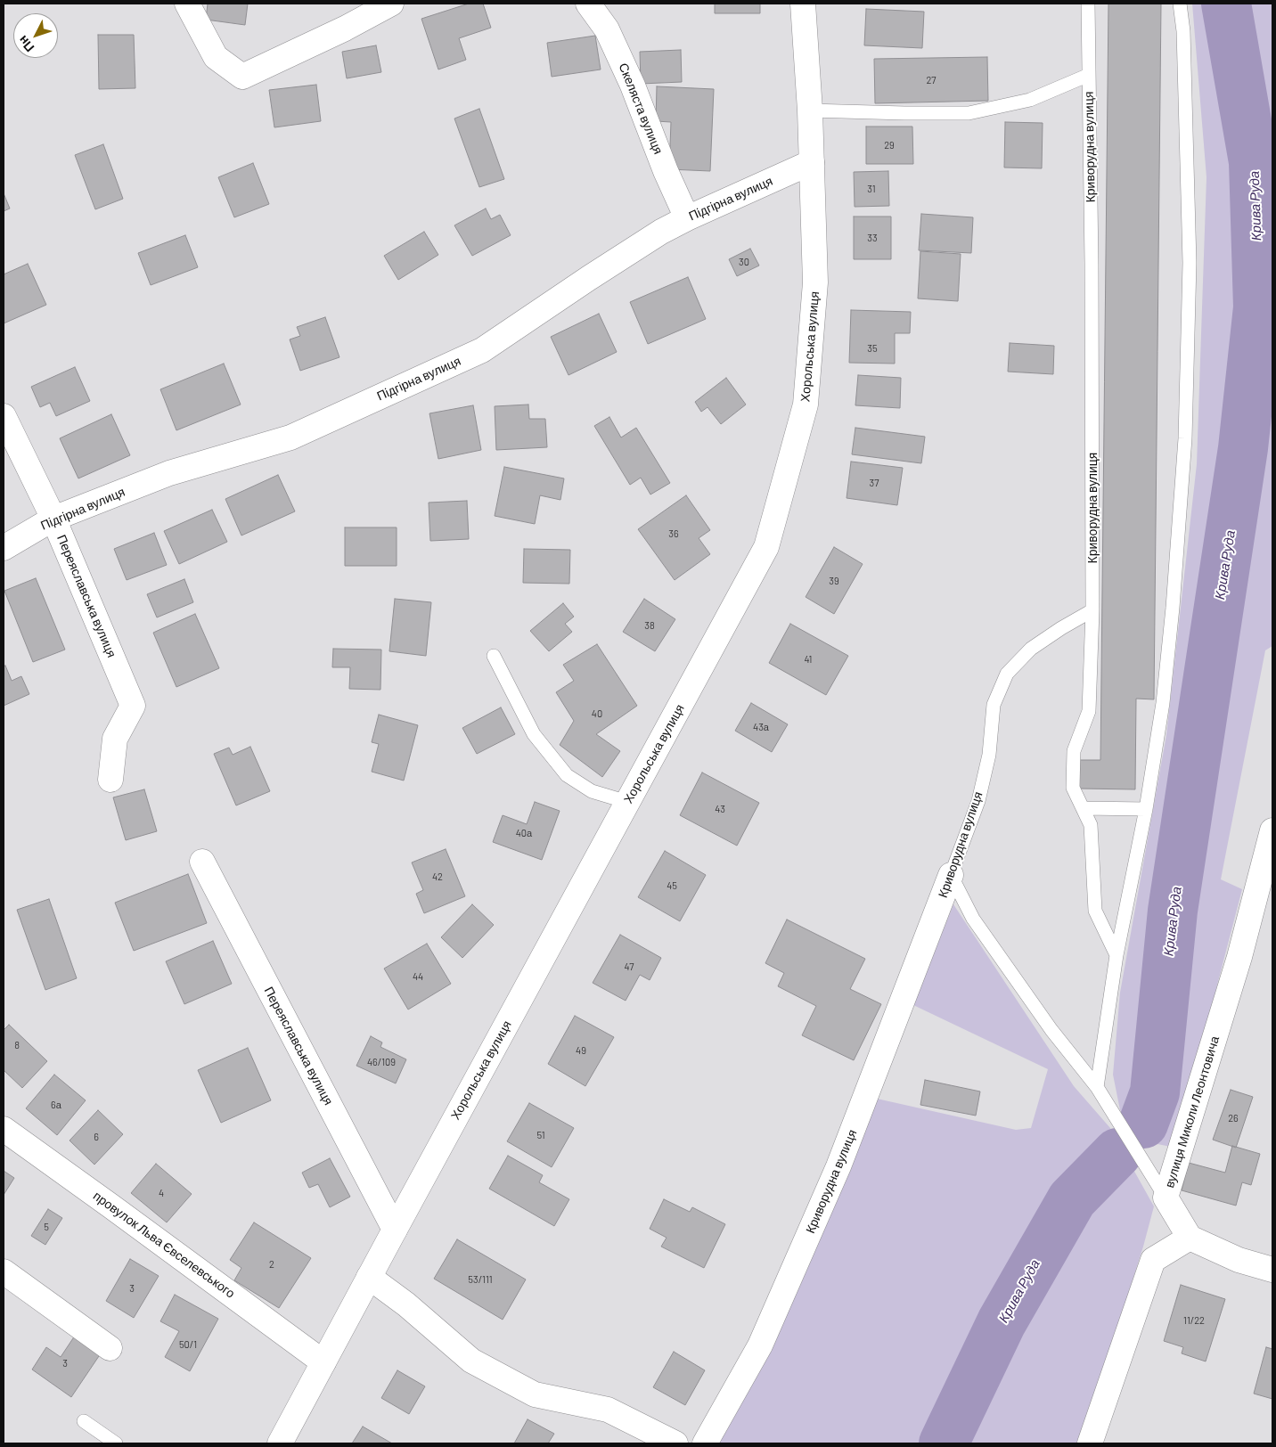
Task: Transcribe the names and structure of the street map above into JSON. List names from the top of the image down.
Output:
{
  "streets": {
    "street": [
      "Скеляста вулиця",
      "Криворудна вулиця",
      "Підгірна вулиця",
      "Хорольська вулиця",
      "Переяславська вулиця",
      "вулиця Миколи Леонтовича",
      "провулок Льва Євселевського"
    ]
  },
  "crossings": [
    ["Скеляста вулиця", "Підгірна вулиця"],
    ["Підгірна вулиця", "Хорольська вулиця"],
    ["Підгірна вулиця", "Переяславська вулиця"],
    ["Хорольська вулиця", "Переяславська вулиця"],
    ["Хорольська вулиця", "провулок Льва Євселевського"]
  ],
  "water": ["Крива Руда"],
  "house_numbers": [
    "27",
    "29",
    "31",
    "33",
    "30",
    "35",
    "37",
    "36",
    "39",
    "38",
    "41",
    "40",
    "43а",
    "43",
    "40а",
    "42",
    "45",
    "47",
    "44",
    "8",
    "49",
    "46/109",
    "6а",
    "26",
    "51",
    "6",
    "4",
    "5",
    "2",
    "53/111",
    "3",
    "11/22",
    "50/1",
    "3"
  ],
  "north": "bottom left"
}
